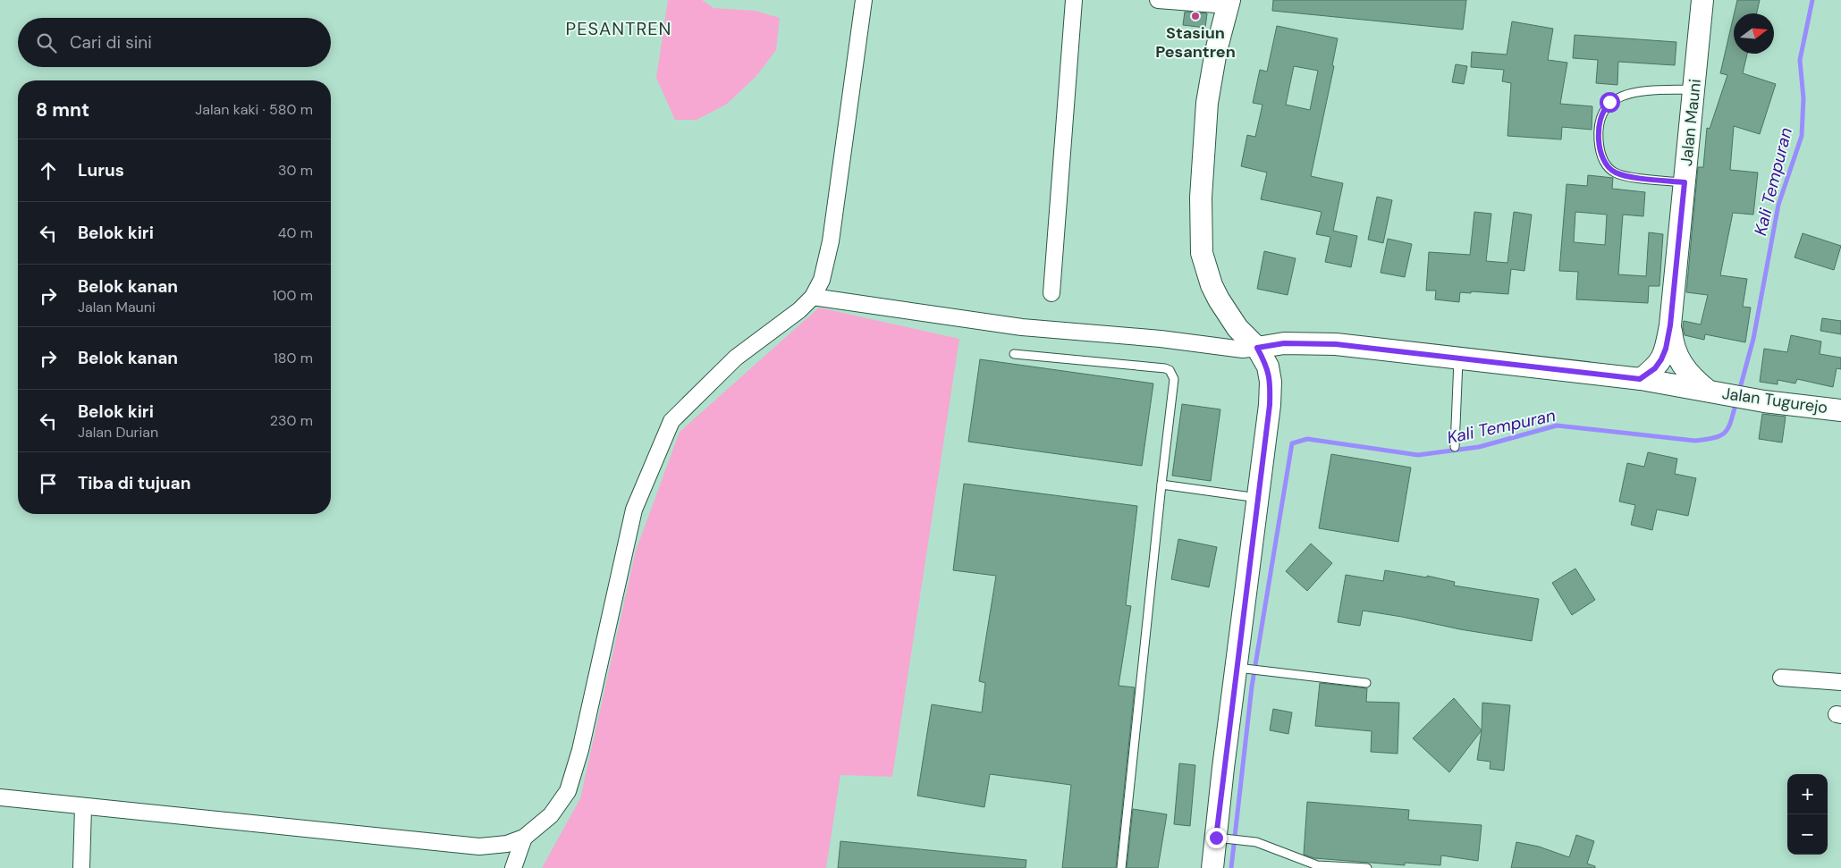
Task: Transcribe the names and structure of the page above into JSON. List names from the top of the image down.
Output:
{
  "streets": {
    "main road": ["Jalan Mauni", "Jalan Tugurejo"]
  },
  "crossings": [
    ["Jalan Mauni", "Jalan Tugurejo"]
  ],
  "districts": ["PESANTREN"],
  "water": ["Kali Tempuran"],
  "places": ["Stasiun Pesantren"],
  "north": "right",
  "page": {
    "search": "Cari di sini",
    "heading": ["8 mnt", "Jalan kaki · 580 m"],
    "list": [
      ["Lurus", "30 m"],
      ["Belok kiri", "40 m"],
      ["Belok kanan", "Jalan Mauni", "100 m"],
      ["Belok kanan", "180 m"],
      ["Belok kiri", "Jalan Durian", "230 m"],
      "Tiba di tujuan"
    ],
    "map_buttons": ["+", "−"]
  }
}
